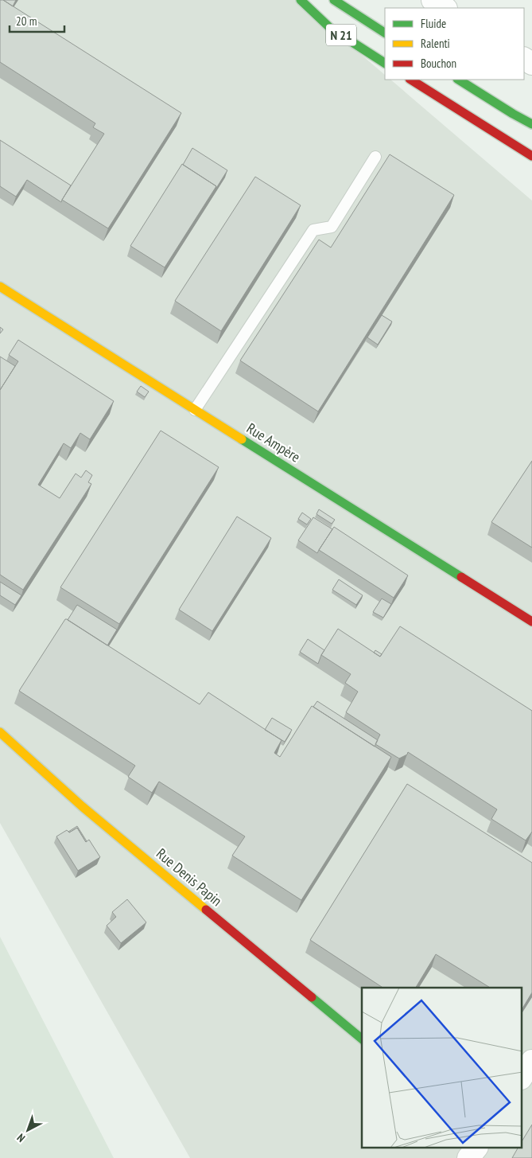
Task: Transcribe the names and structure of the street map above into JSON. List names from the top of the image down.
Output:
{
  "streets": {
    "street": ["N 21", "Rue Ampère", "Rue Denis Papin"]
  },
  "legend": ["Fluide", "Ralenti", "Bouchon"],
  "scale_bar": "20 m",
  "north": "bottom left"
}
